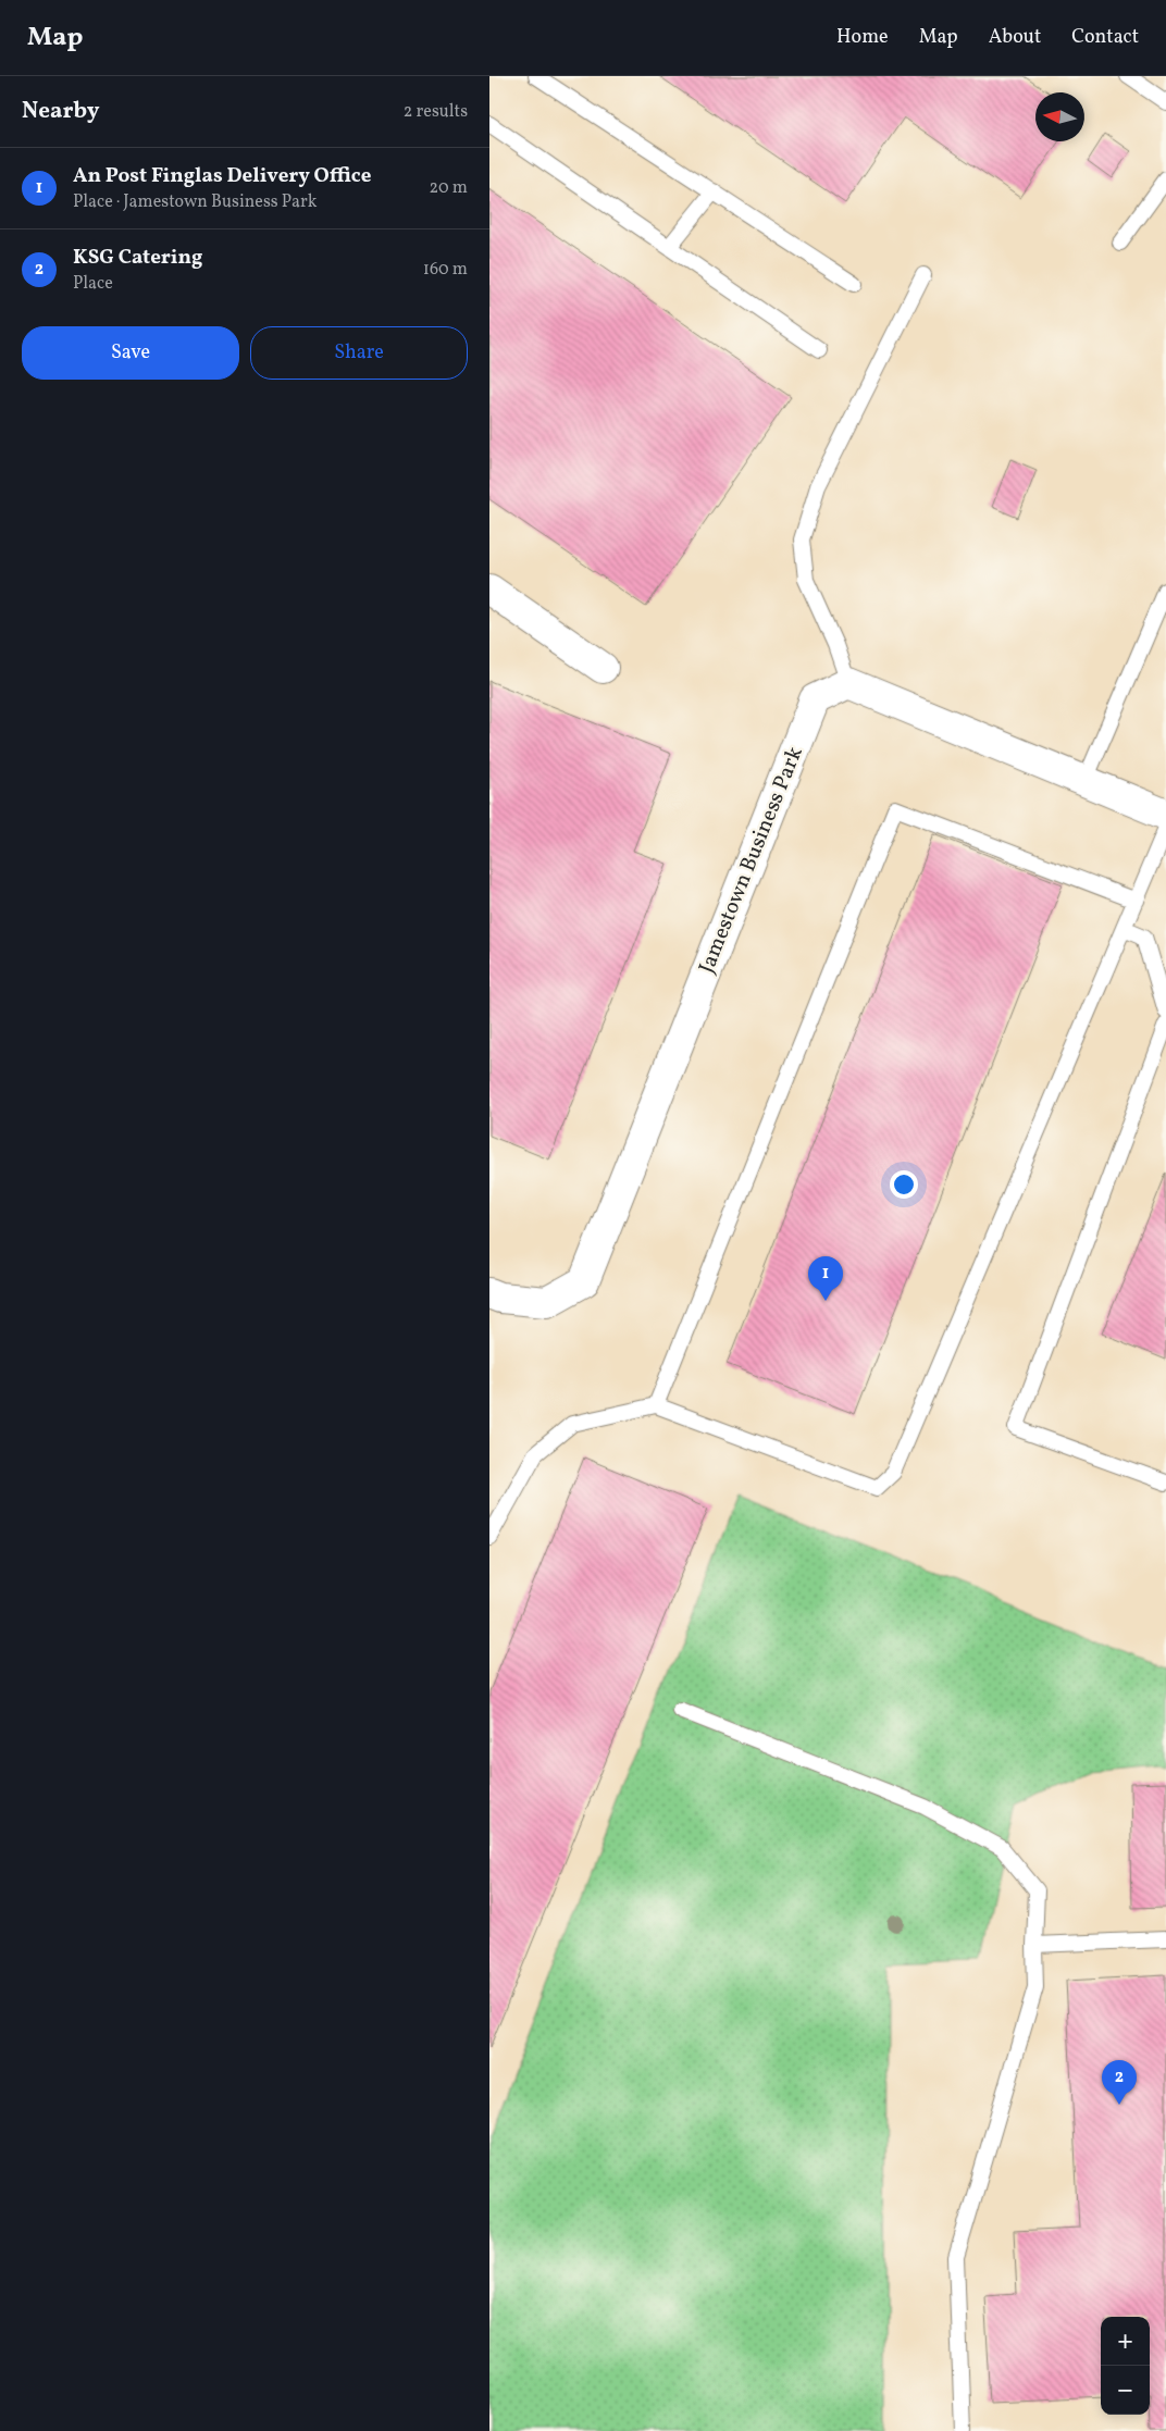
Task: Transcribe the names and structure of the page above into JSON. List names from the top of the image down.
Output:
{
  "streets": {
    "street": ["Jamestown Business Park"]
  },
  "north": "left",
  "page": {
    "header": "Map",
    "nav": [
      "Home",
      "Map",
      "About",
      "Contact"
    ],
    "heading": ["Nearby", "2 results"],
    "list": [
      {
        "mark": "1",
        "name": "An Post Finglas Delivery Office",
        "note": "Place · Jamestown Business Park",
        "value": "20 m"
      },
      {
        "mark": "2",
        "name": "KSG Catering",
        "note": "Place",
        "value": "160 m"
      }
    ],
    "buttons": ["Save", "Share"],
    "pins": ["1", "2"],
    "map_buttons": ["+", "−"]
  }
}
